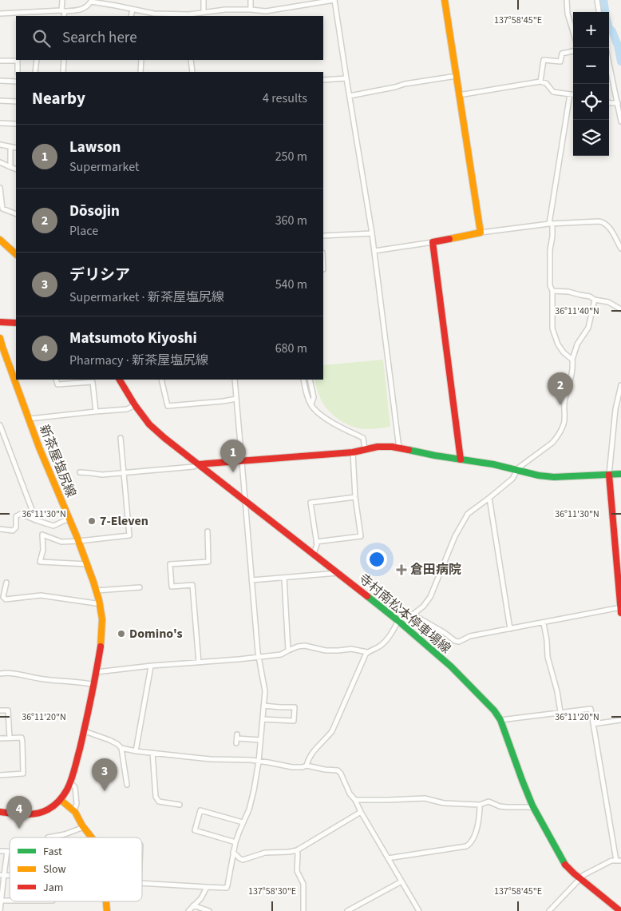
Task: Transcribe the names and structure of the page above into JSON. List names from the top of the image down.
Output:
{
  "streets": {
    "main road": ["新茶屋塩尻線", "寺村南松本停車場線"]
  },
  "places": {
    "other": ["7-Eleven", "Domino's"],
    "health": ["倉田病院"]
  },
  "legend": ["Fast", "Slow", "Jam"],
  "page": {
    "map_buttons": ["+", "−"],
    "search": "Search here",
    "heading": ["Nearby", "4 results"],
    "list": [
      {
        "mark": "1",
        "name": "Lawson",
        "note": "Supermarket",
        "value": "250 m"
      },
      {
        "mark": "2",
        "name": "Dōsojin",
        "note": "Place",
        "value": "360 m"
      },
      {
        "mark": "3",
        "name": "デリシア",
        "note": "Supermarket · 新茶屋塩尻線",
        "value": "540 m"
      },
      {
        "mark": "4",
        "name": "Matsumoto Kiyoshi",
        "note": "Pharmacy · 新茶屋塩尻線",
        "value": "680 m"
      }
    ],
    "pins": [
      "2",
      "1",
      "3",
      "4"
    ]
  },
  "coordinates": [
    "137°58'45\"E",
    "36°11'40\"N",
    "36°11'30\"N",
    "36°11'20\"N",
    "137°58'30\"E"
  ]
}
